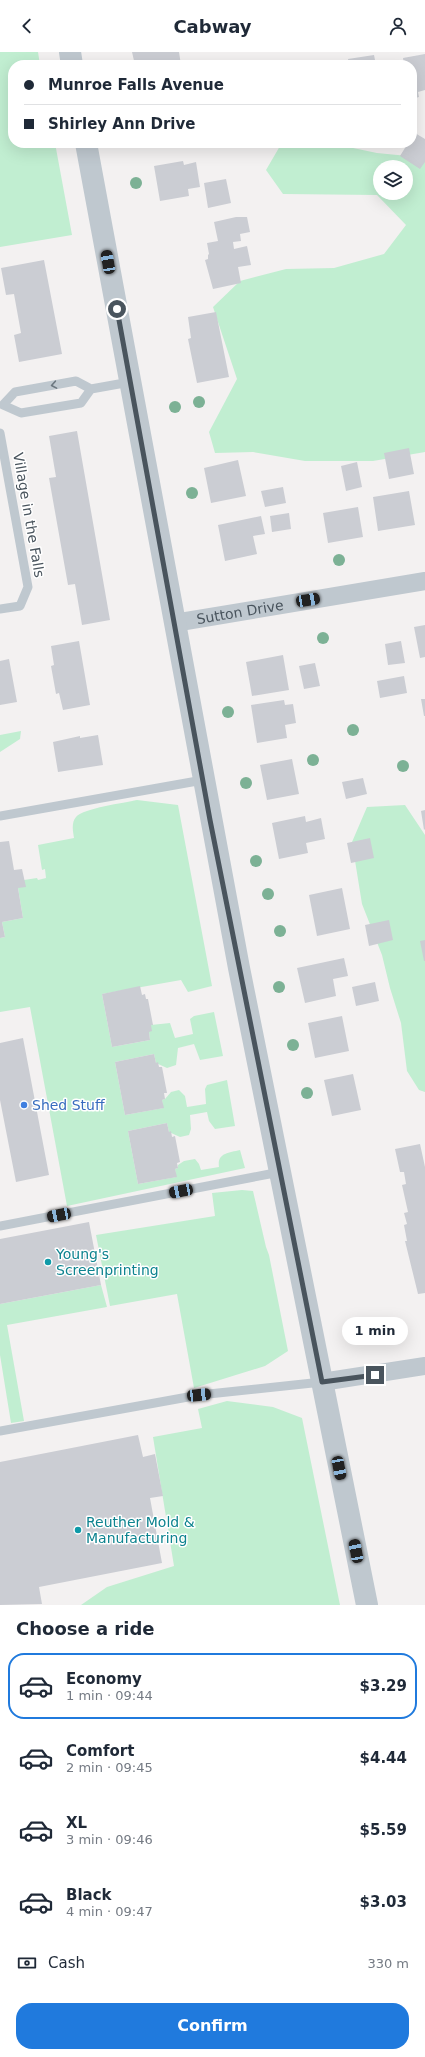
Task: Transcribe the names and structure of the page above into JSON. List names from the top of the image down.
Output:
{
  "streets": {
    "street": ["Sutton Drive"],
    "lane": ["Village in the Falls"]
  },
  "places": ["Shed Stuff", "Young's Screenprinting", "Reuther Mold & Manufacturing"],
  "page": {
    "header": "Cabway",
    "banner": ["Munroe Falls Avenue", "Shirley Ann Drive"],
    "bubble": "1 min",
    "heading": "Choose a ride",
    "list": [
      {
        "name": "Economy",
        "note": "1 min · 09:44",
        "value": "$3.29"
      },
      {
        "name": "Comfort",
        "note": "2 min · 09:45",
        "value": "$4.44"
      },
      {
        "name": "XL",
        "note": "3 min · 09:46",
        "value": "$5.59"
      },
      {
        "name": "Black",
        "note": "4 min · 09:47",
        "value": "$3.03"
      }
    ],
    "pay": ["Cash", "330 m"],
    "buttons": "Confirm"
  }
}
